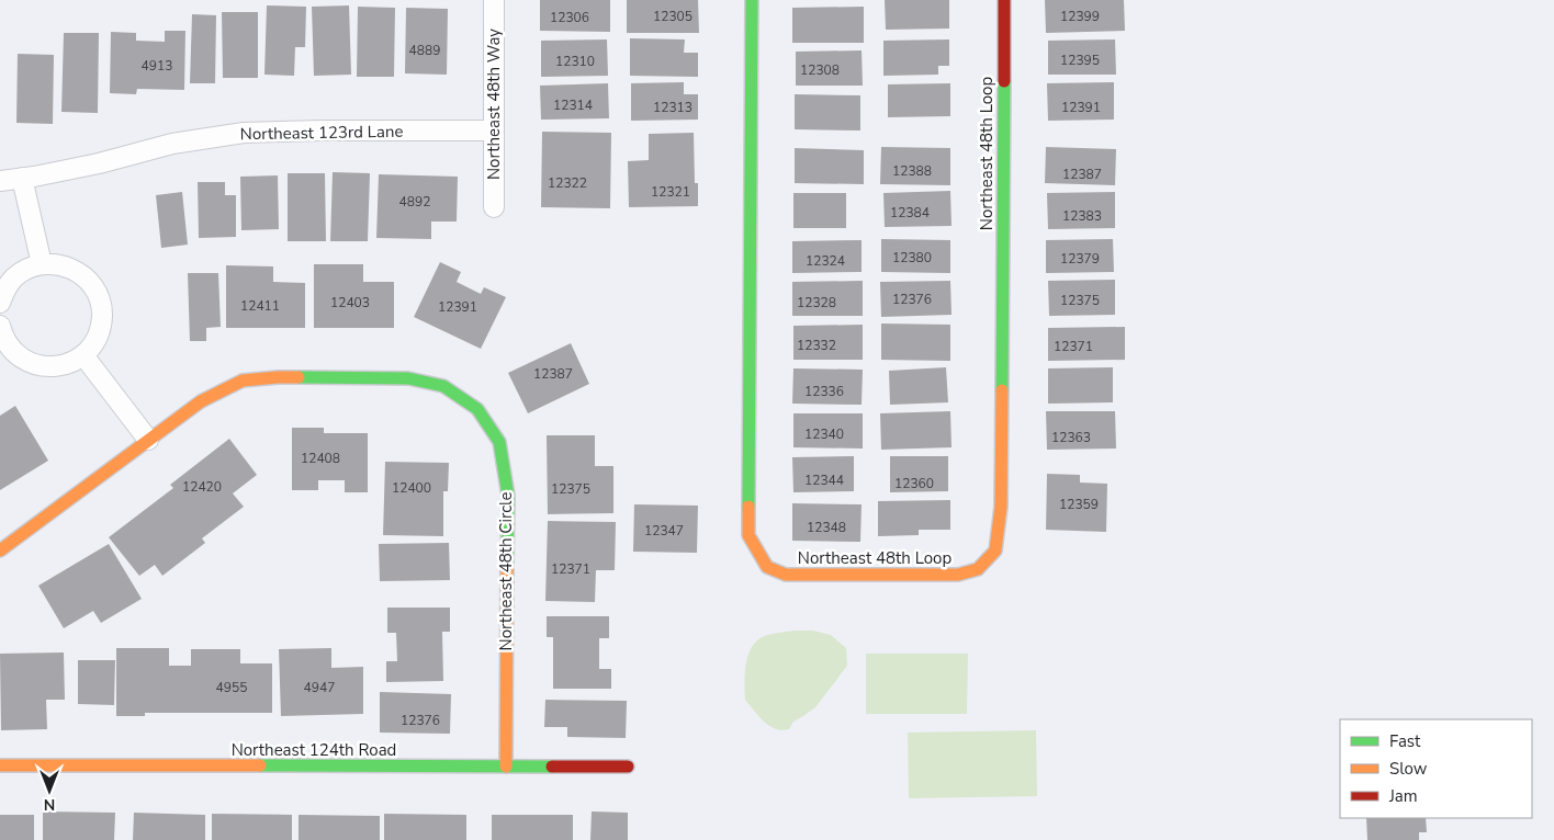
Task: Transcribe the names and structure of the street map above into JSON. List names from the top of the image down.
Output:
{
  "streets": {
    "street": [
      "Northeast 48th Way",
      "Northeast 123rd Lane",
      "Northeast 48th Loop",
      "Northeast 48th Circle",
      "Northeast 124th Road"
    ]
  },
  "crossings": [
    ["Northeast 48th Way", "Northeast 123rd Lane"],
    ["Northeast 48th Circle", "Northeast 124th Road"]
  ],
  "house_numbers": [
    "12305",
    "12399",
    "12306",
    "4889",
    "12395",
    "12310",
    "4913",
    "12308",
    "12314",
    "12313",
    "12391",
    "12388",
    "12387",
    "12322",
    "12321",
    "4892",
    "12384",
    "12383",
    "12380",
    "12379",
    "12324",
    "12376",
    "12375",
    "12403",
    "12328",
    "12411",
    "12391",
    "12332",
    "12371",
    "12387",
    "12336",
    "12340",
    "12363",
    "12408",
    "12344",
    "12360",
    "12420",
    "12400",
    "12375",
    "12359",
    "12348",
    "12347",
    "12371",
    "4955",
    "4947",
    "12376"
  ],
  "legend": ["Fast", "Slow", "Jam"],
  "north": "bottom"
}
